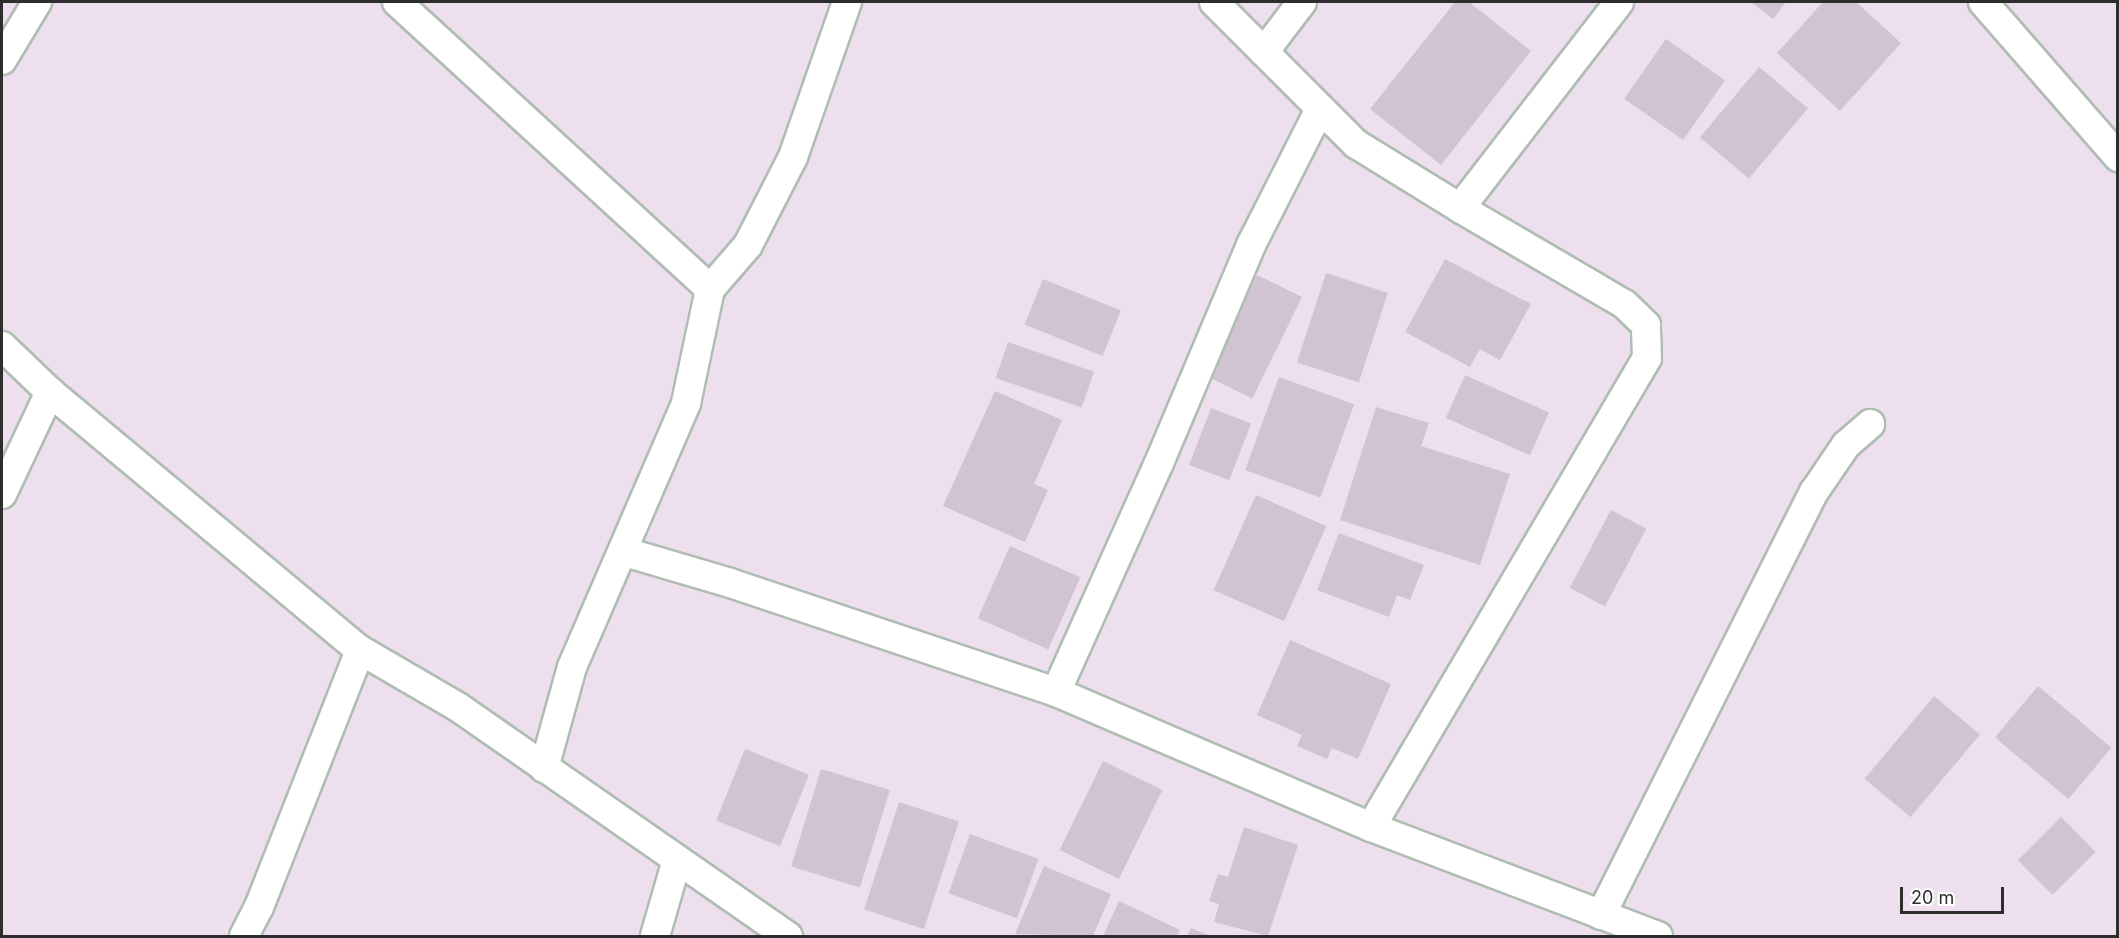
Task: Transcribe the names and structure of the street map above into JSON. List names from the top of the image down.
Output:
{
  "scale_bar": "20 m"
}
